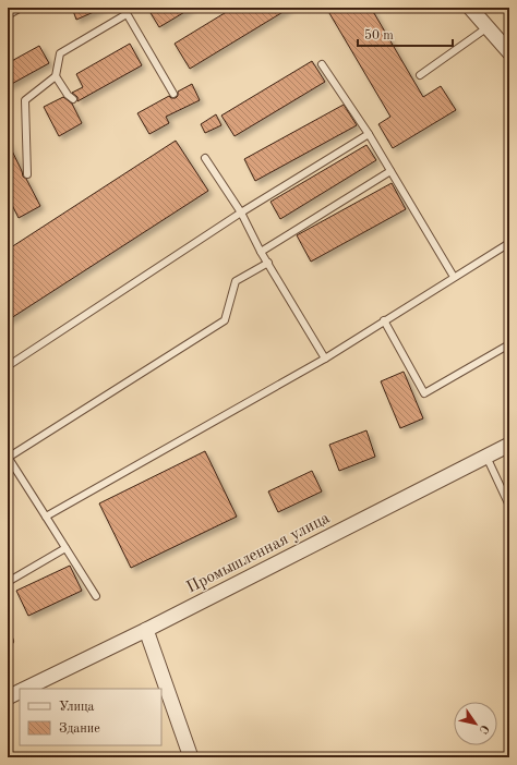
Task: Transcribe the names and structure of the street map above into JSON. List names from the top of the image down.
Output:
{
  "streets": {
    "street": ["Промышленная улица"]
  },
  "legend": ["Улица", "Здание"],
  "scale_bar": "50 m",
  "north": "bottom right"
}
